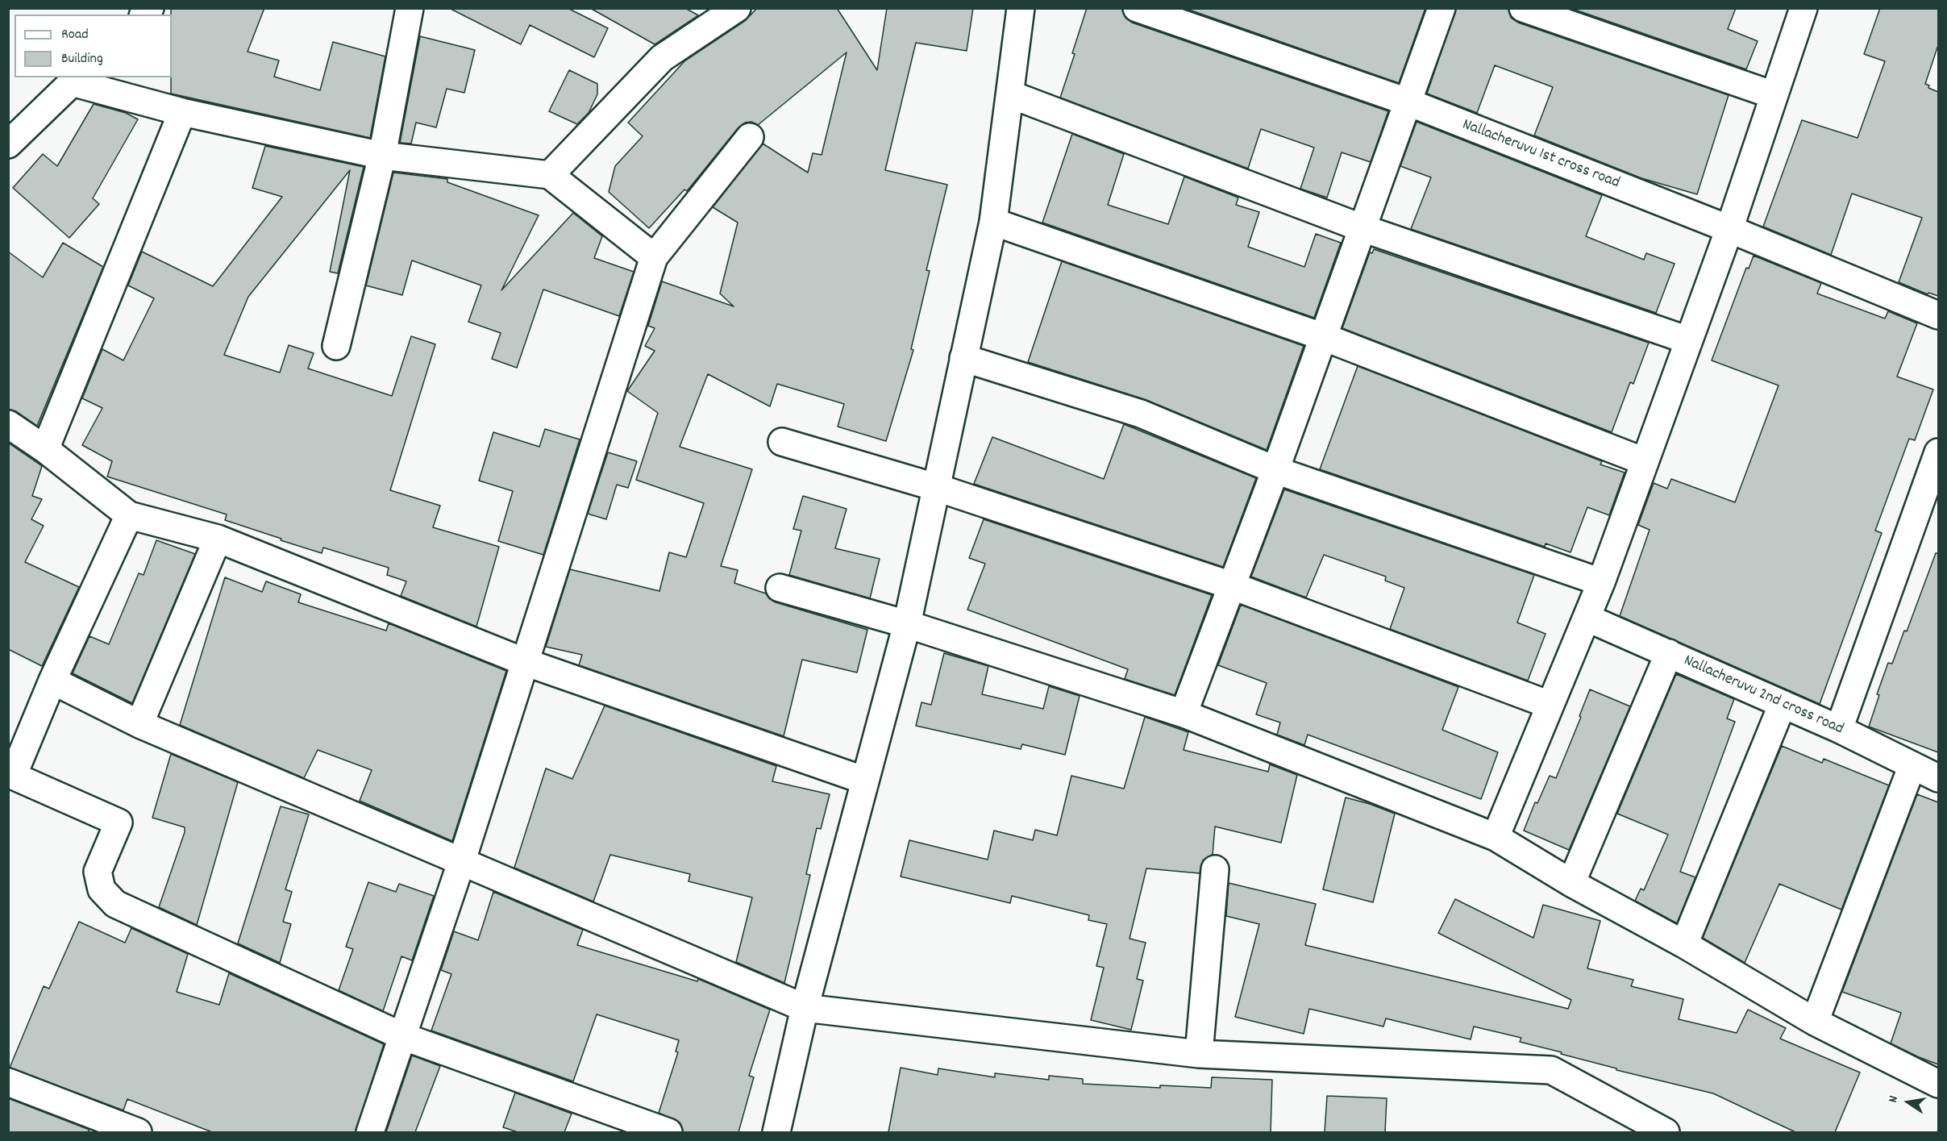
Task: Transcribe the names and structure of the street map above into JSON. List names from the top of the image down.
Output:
{
  "streets": {
    "street": ["Nallacheruvu 1st cross road", "Nallacheruvu 2nd cross road"]
  },
  "legend": ["Road", "Building"],
  "north": "left"
}
